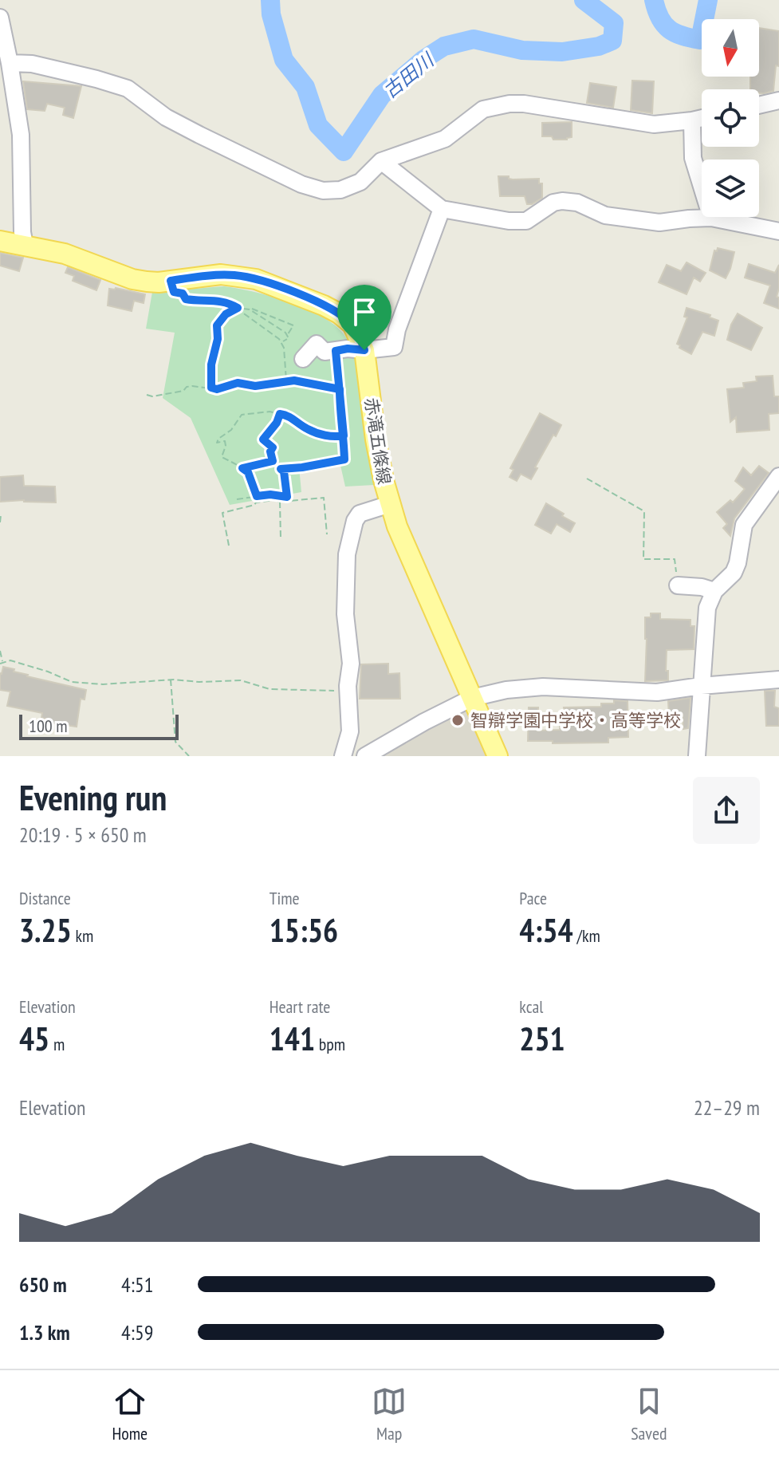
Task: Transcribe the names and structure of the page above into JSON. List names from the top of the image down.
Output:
{
  "streets": {
    "main road": ["赤滝五條線"]
  },
  "water": ["古田川"],
  "places": ["智辯学園中学校・高等学校"],
  "scale_bar": "100 m",
  "north": "bottom",
  "page": {
    "scale": "100 m",
    "heading": ["Evening run", "20:19 · 5 × 650 m"],
    "stats": [
      ["Distance", "3.25 km"],
      ["Time", "15:56"],
      ["Pace", "4:54 /km"],
      ["Elevation", "45 m"],
      ["Heart rate", "141 bpm"],
      ["kcal", "251"]
    ],
    "chart": ["Elevation", "22–29 m"],
    "list": [
      {
        "name": "650 m",
        "note": "4:51"
      },
      {
        "name": "1.3 km",
        "note": "4:59"
      }
    ],
    "tabs": ["Home", "Map", "Saved"]
  }
}
